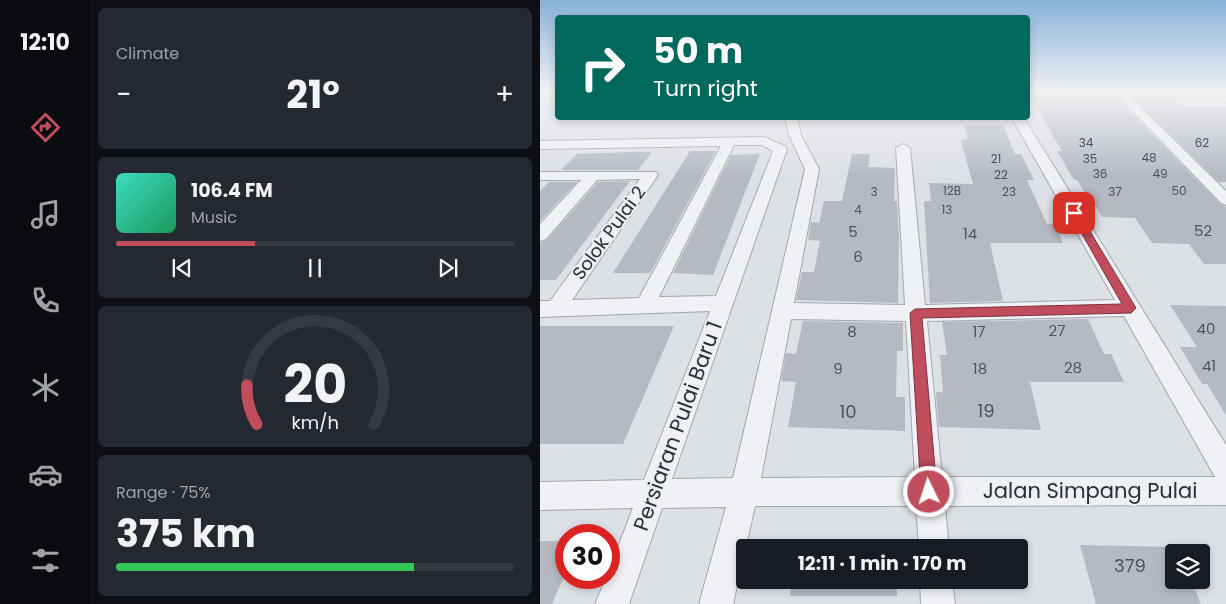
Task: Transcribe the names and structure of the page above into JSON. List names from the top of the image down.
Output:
{
  "streets": {
    "street": ["Solok Pulai 2", "Persiaran Pulai Baru 1", "Jalan Simpang Pulai"]
  },
  "crossings": [
    ["Solok Pulai 2", "Persiaran Pulai Baru 1"],
    ["Persiaran Pulai Baru 1", "Jalan Simpang Pulai"]
  ],
  "house_numbers": [
    "34",
    "62",
    "48",
    "21",
    "35",
    "36",
    "49",
    "22",
    "12B",
    "50",
    "3",
    "23",
    "37",
    "4",
    "13",
    "52",
    "5",
    "14",
    "6",
    "40",
    "27",
    "8",
    "17",
    "41",
    "28",
    "9",
    "18",
    "19",
    "10",
    "379"
  ],
  "page": {
    "tabs": "12:10",
    "tile": [
      "Climate",
      ["Range · 75%", "375 km"]
    ],
    "turn": ["50 m", "Turn right"],
    "heat": ["−", "21°", "+"],
    "song": ["106.4 FM", "Music"],
    "limit": "30",
    "trip": "12:11 · 1 min · 170 m",
    "gauge": ["20", "km/h"]
  }
}
